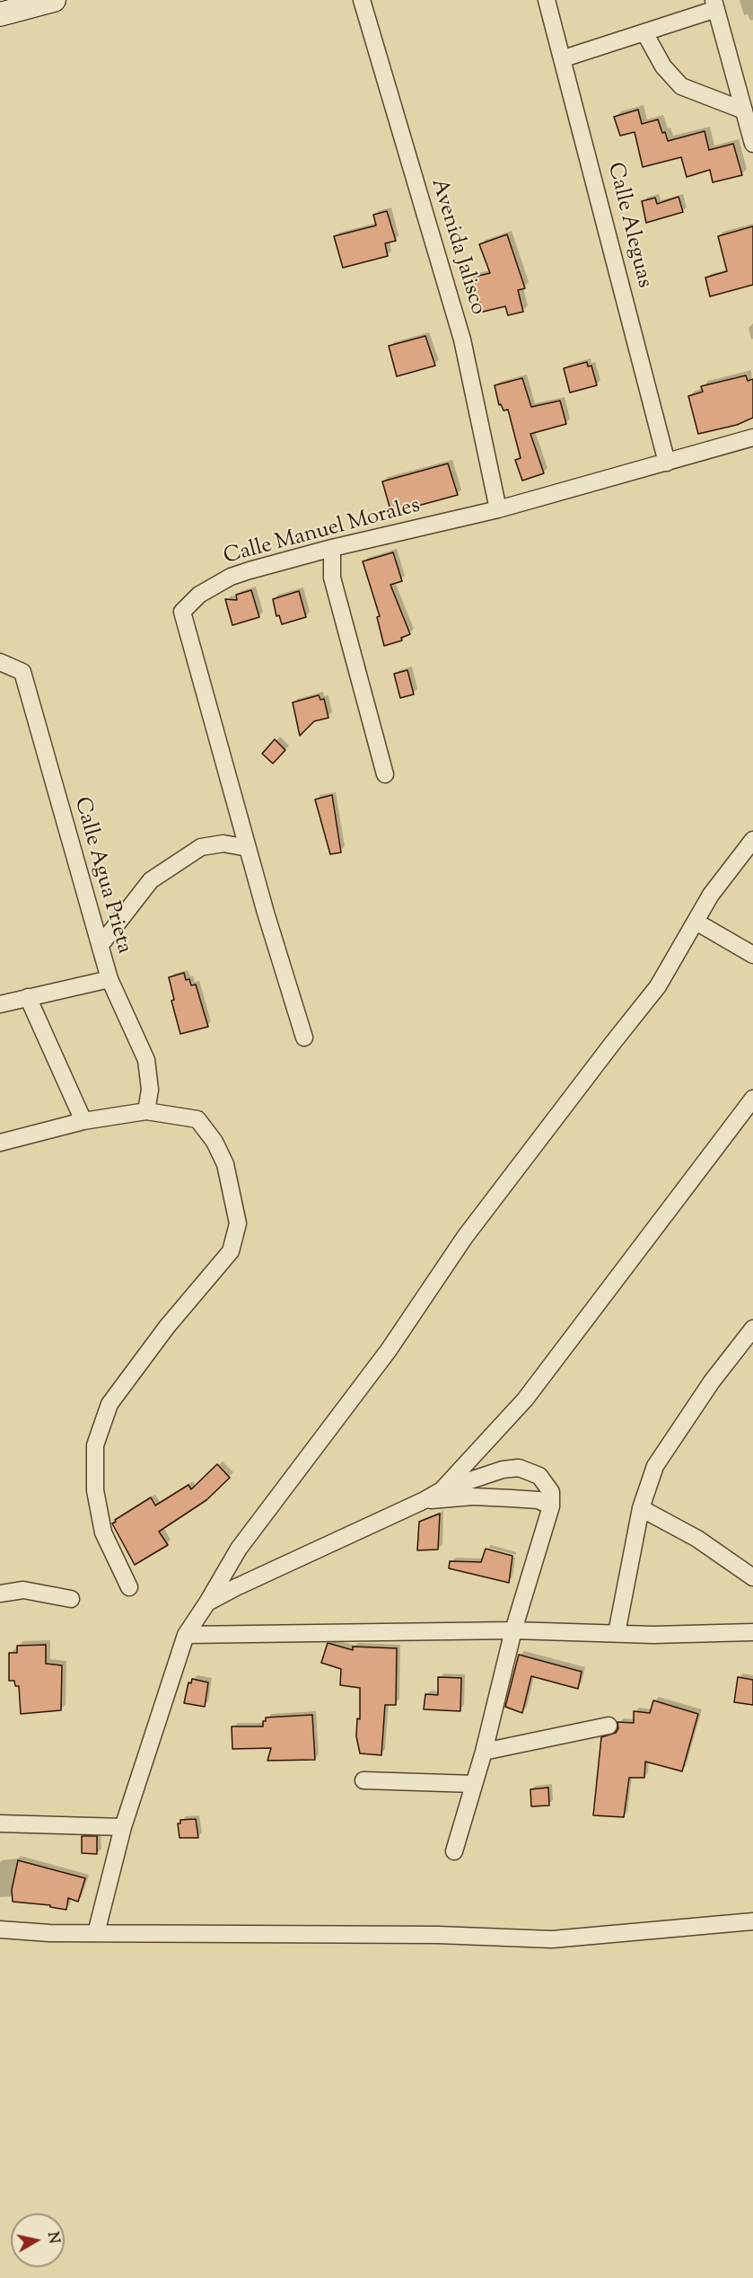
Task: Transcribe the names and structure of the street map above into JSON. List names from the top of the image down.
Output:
{
  "streets": {
    "street": [
      "Calle Aleguas",
      "Avenida Jalisco",
      "Calle Manuel Morales",
      "Calle Agua Prieta"
    ]
  },
  "crossings": [
    ["Calle Aleguas", "Calle Manuel Morales"],
    ["Avenida Jalisco", "Calle Manuel Morales"]
  ],
  "north": "right"
}
